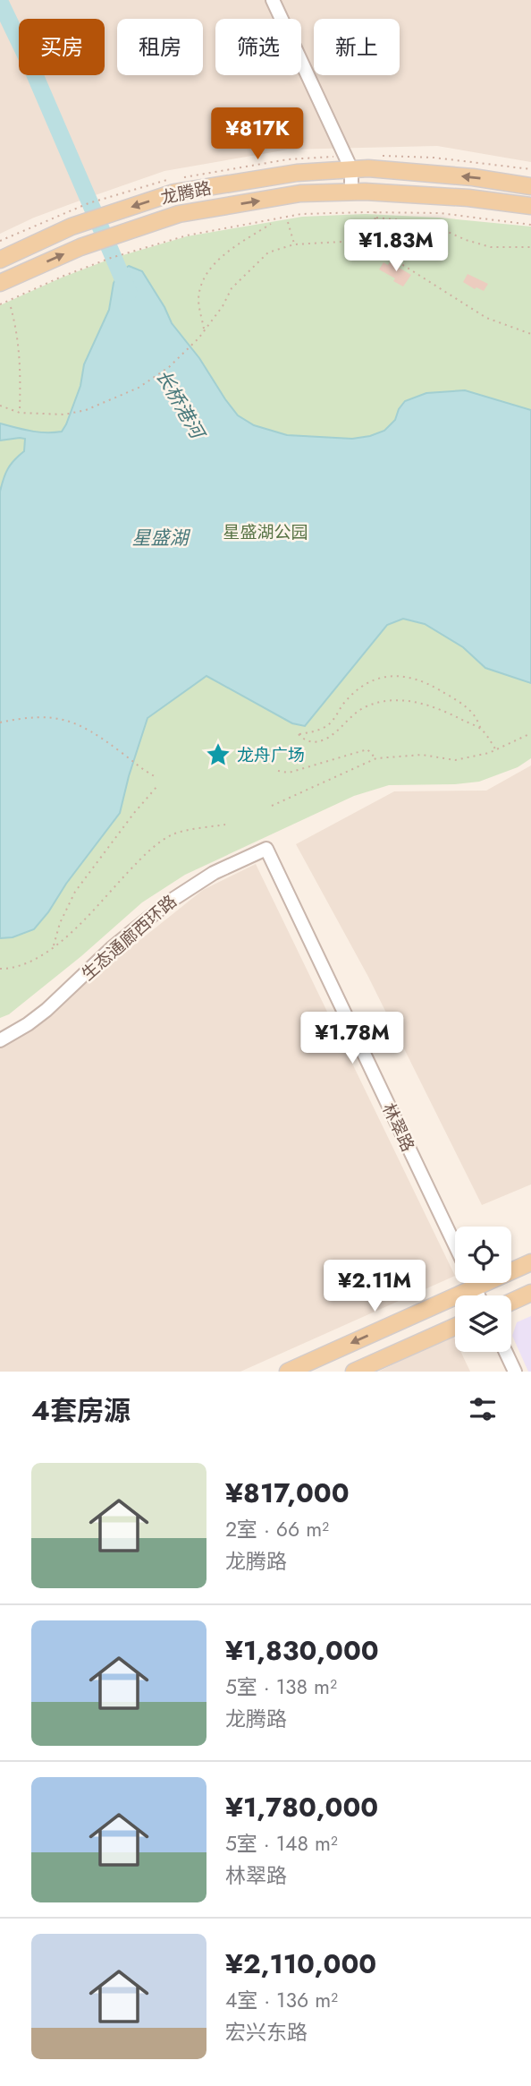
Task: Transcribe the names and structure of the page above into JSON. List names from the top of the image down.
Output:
{
  "streets": {
    "main road": ["龙腾路"],
    "street": ["生态通廊西环路", "林翠路"]
  },
  "crossings": [
    ["生态通廊西环路", "林翠路"]
  ],
  "water": ["长桥港河", "星盛湖"],
  "parks": ["星盛湖公园"],
  "places": {
    "place": ["龙舟广场"]
  },
  "page": {
    "chip": [
      "买房",
      "租房",
      "筛选",
      "新上"
    ],
    "price": [
      "¥817K",
      "¥1.83M",
      "¥1.78M",
      "¥2.11M"
    ],
    "heading": "4套房源",
    "list": [
      {
        "name": "¥817,000",
        "note": "2室 · 66 m² · 龙腾路"
      },
      {
        "name": "¥1,830,000",
        "note": "5室 · 138 m² · 龙腾路"
      },
      {
        "name": "¥1,780,000",
        "note": "5室 · 148 m² · 林翠路"
      },
      {
        "name": "¥2,110,000",
        "note": "4室 · 136 m² · 宏兴东路"
      }
    ]
  }
}
